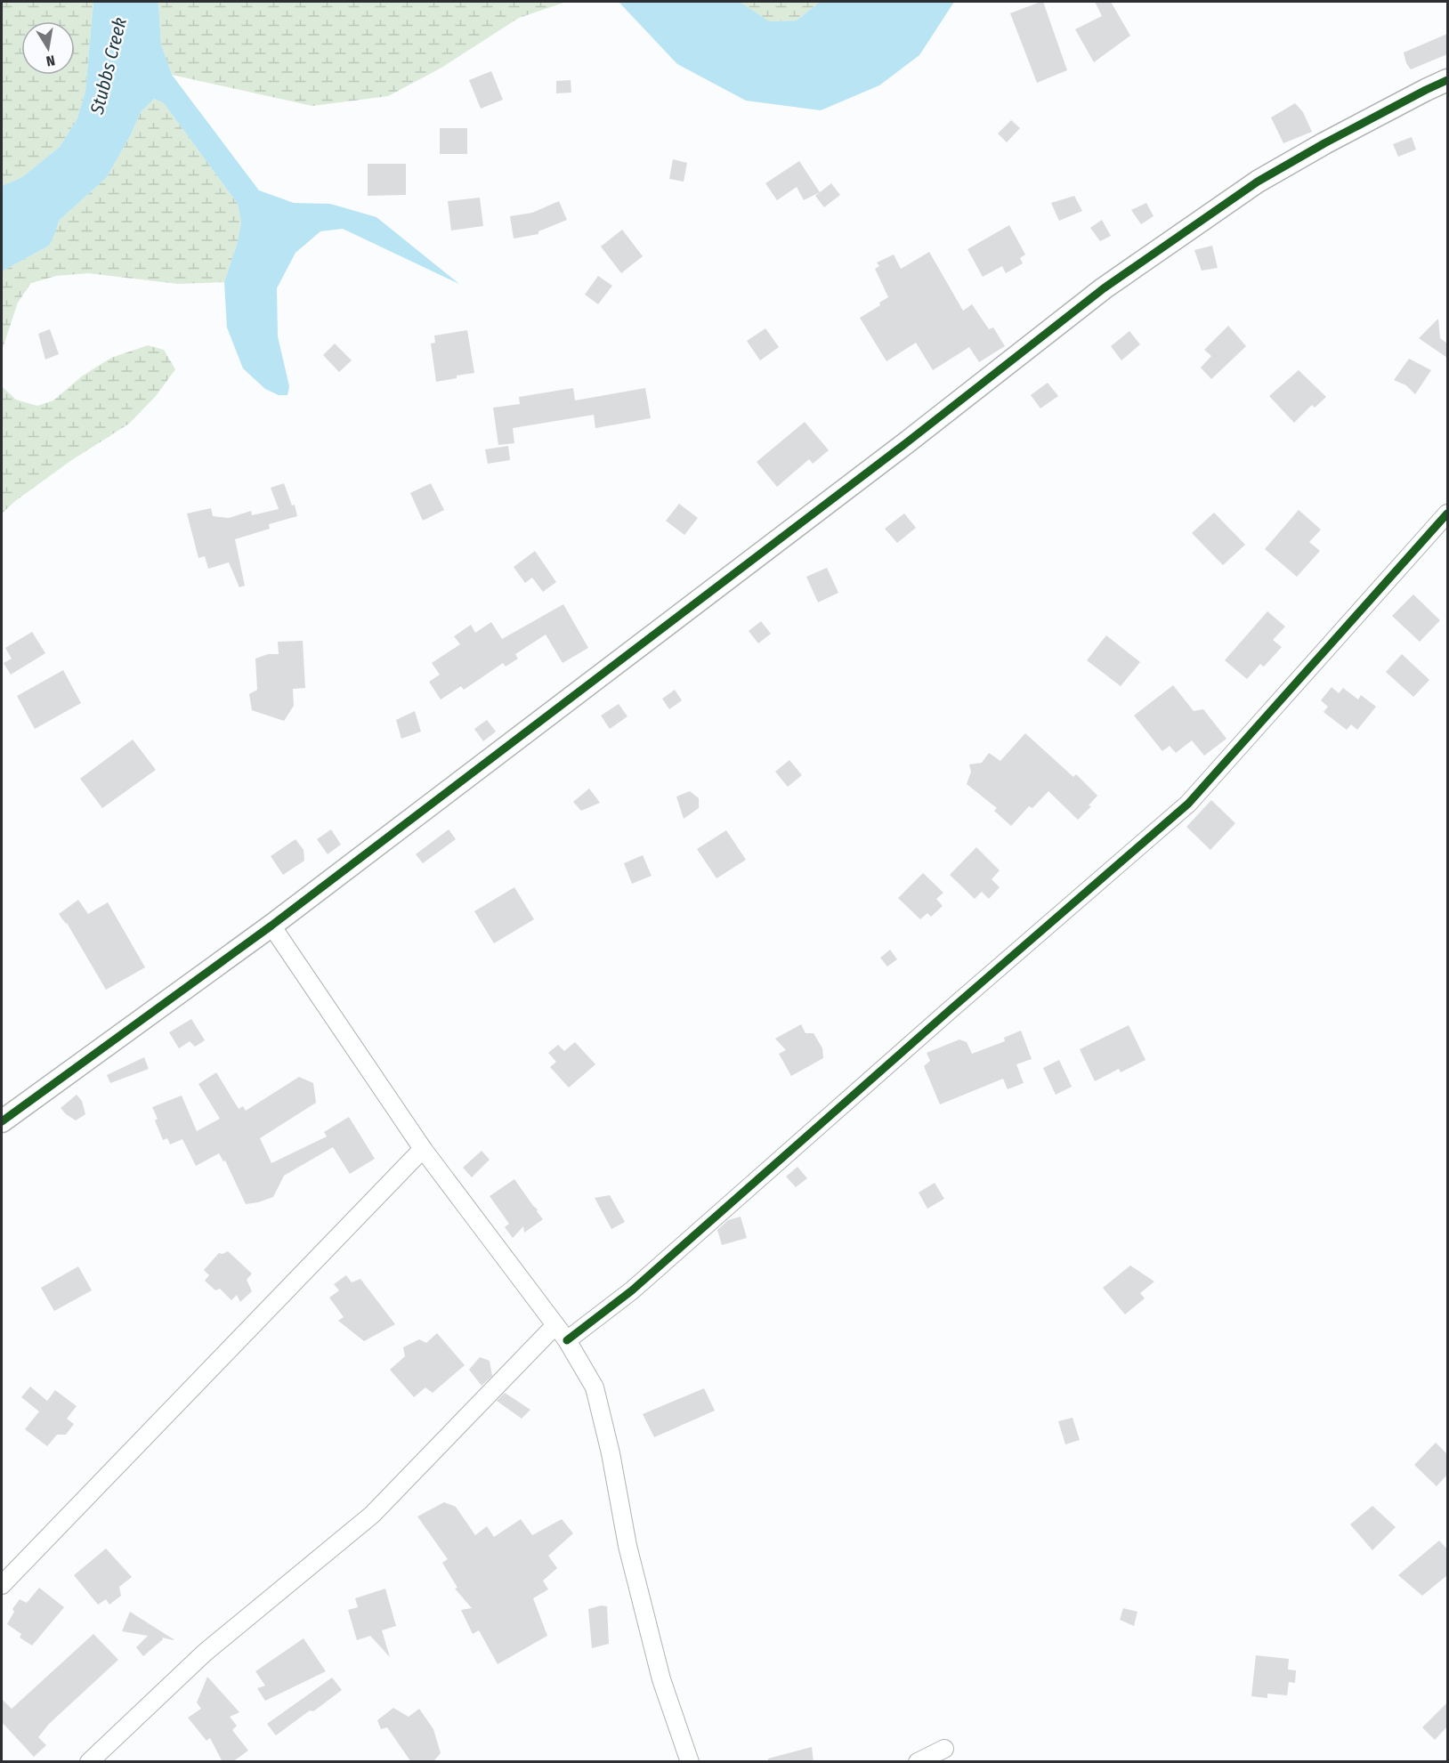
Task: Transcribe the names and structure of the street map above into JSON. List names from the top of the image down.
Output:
{
  "water": ["Stubbs Creek"],
  "north": "bottom"
}
